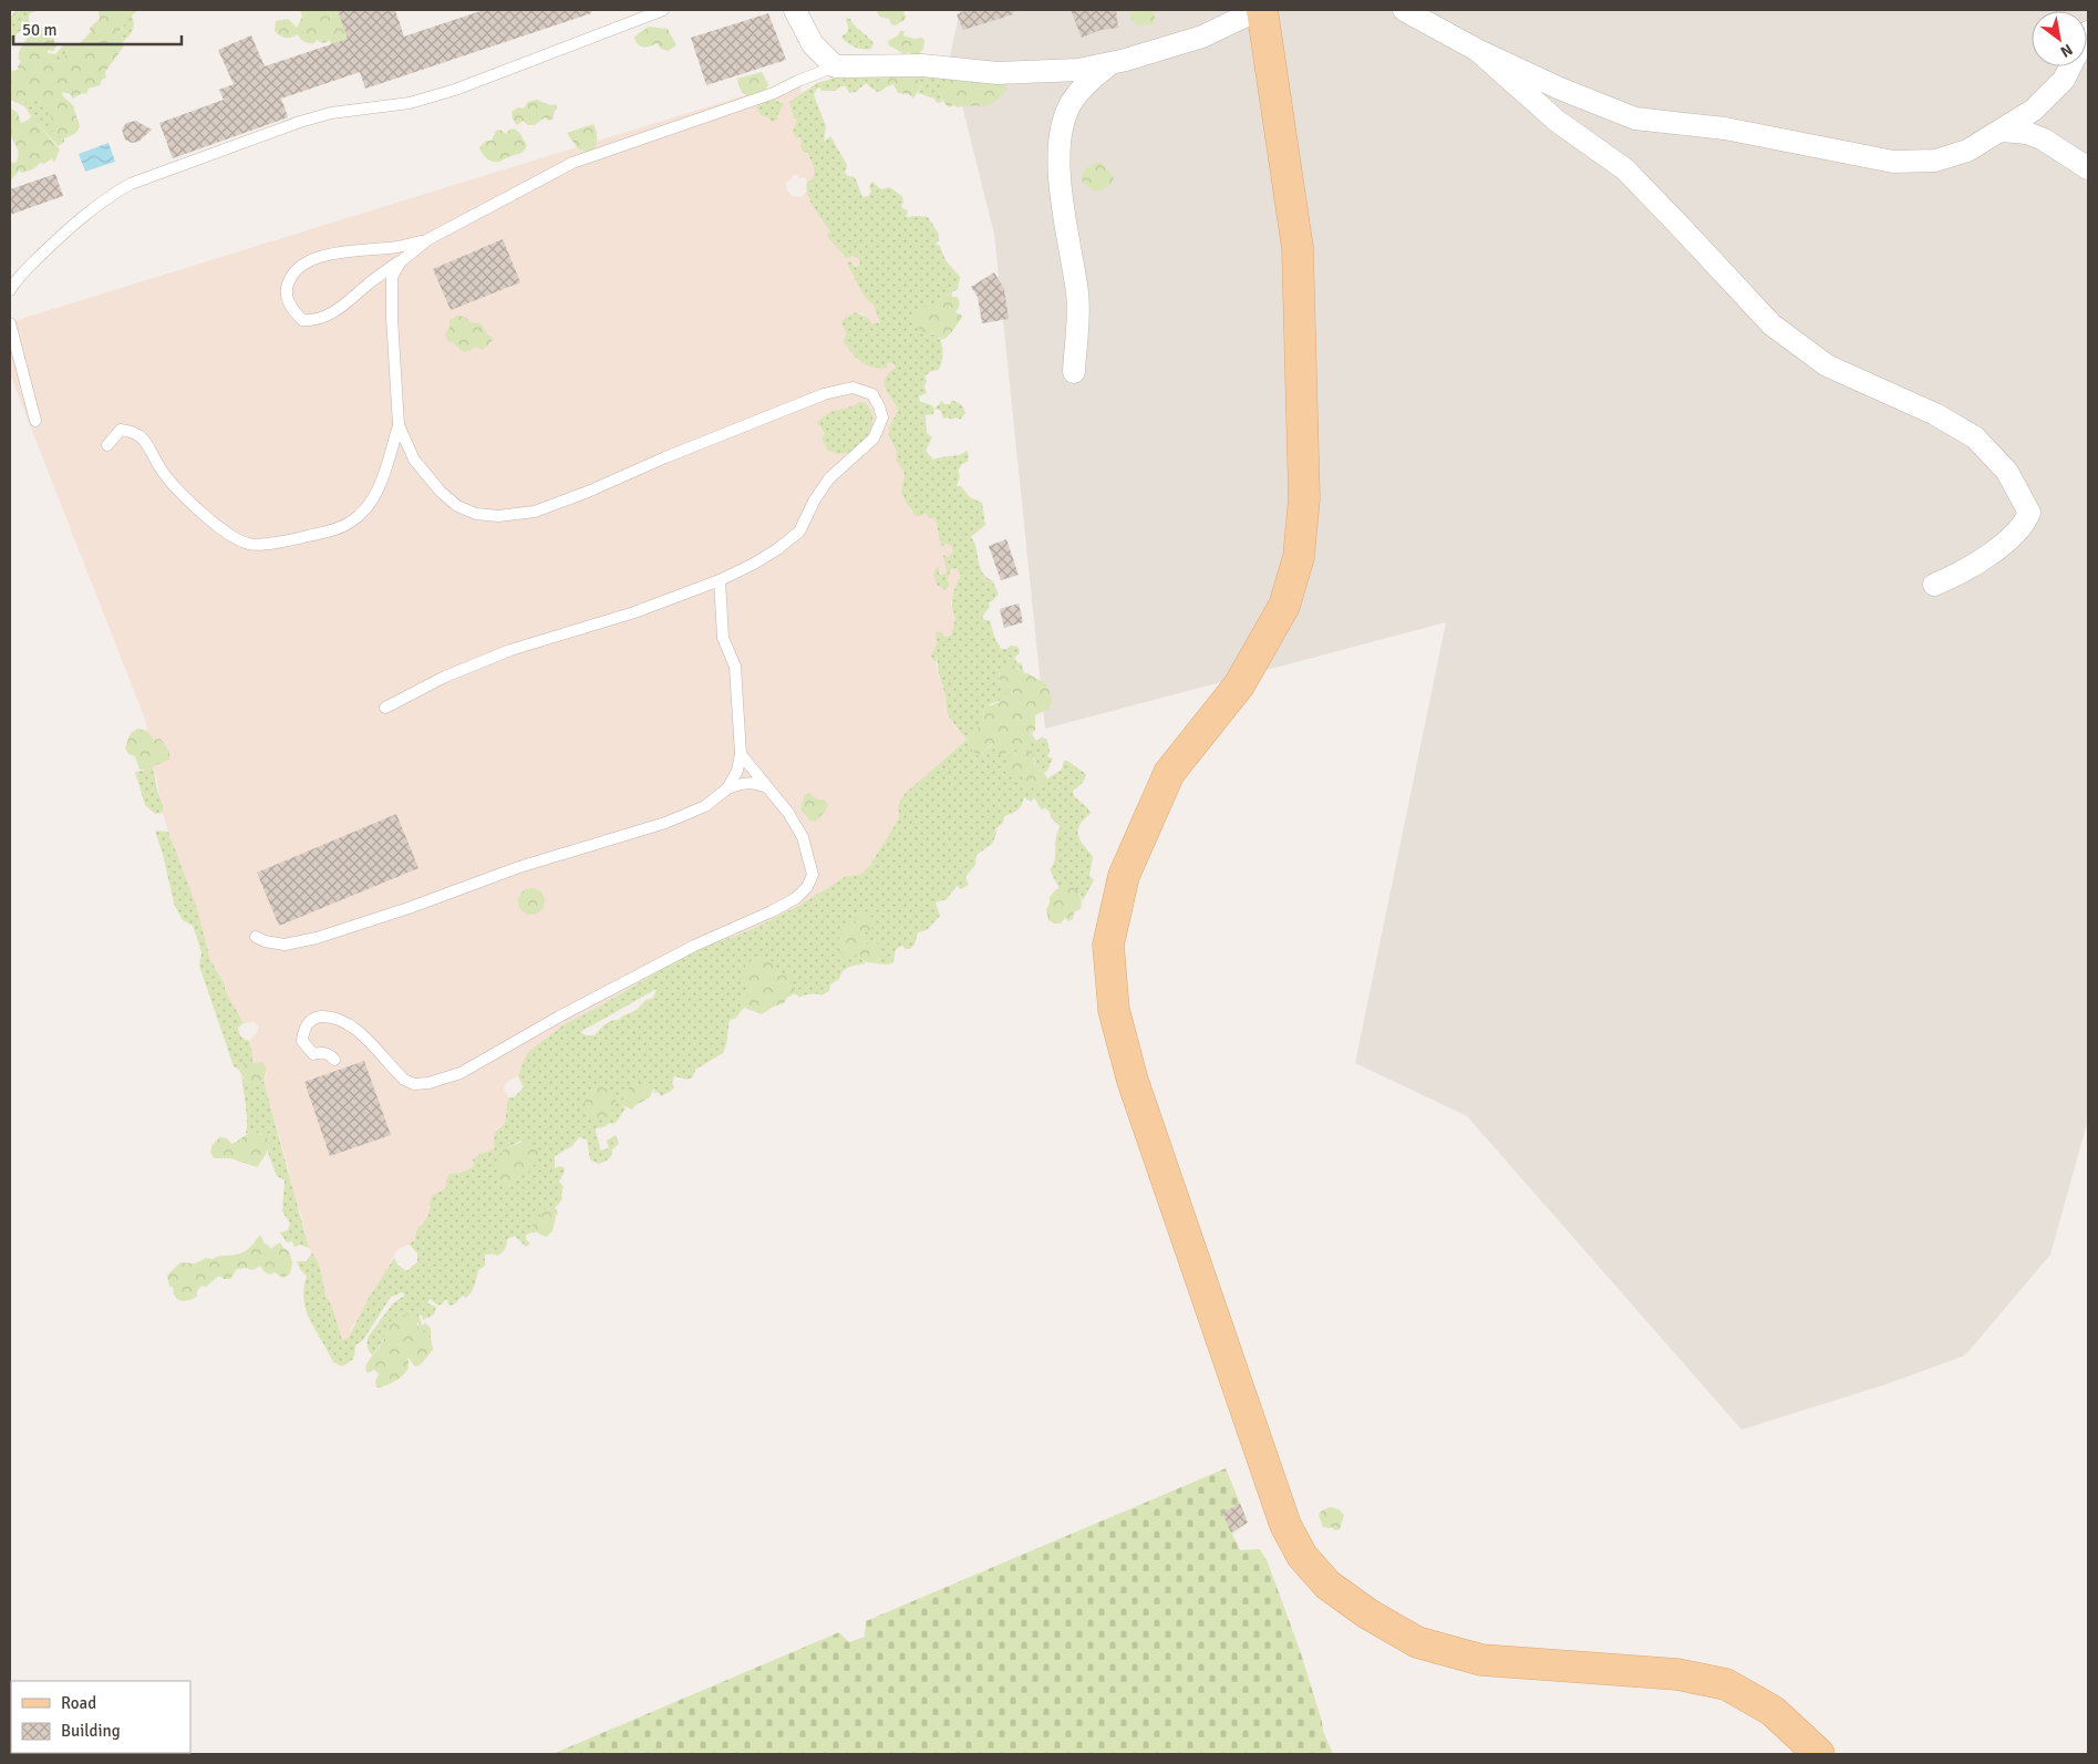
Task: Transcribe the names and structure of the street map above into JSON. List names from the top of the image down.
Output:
{
  "legend": ["Road", "Building"],
  "scale_bar": "50 m",
  "north": "bottom right"
}
